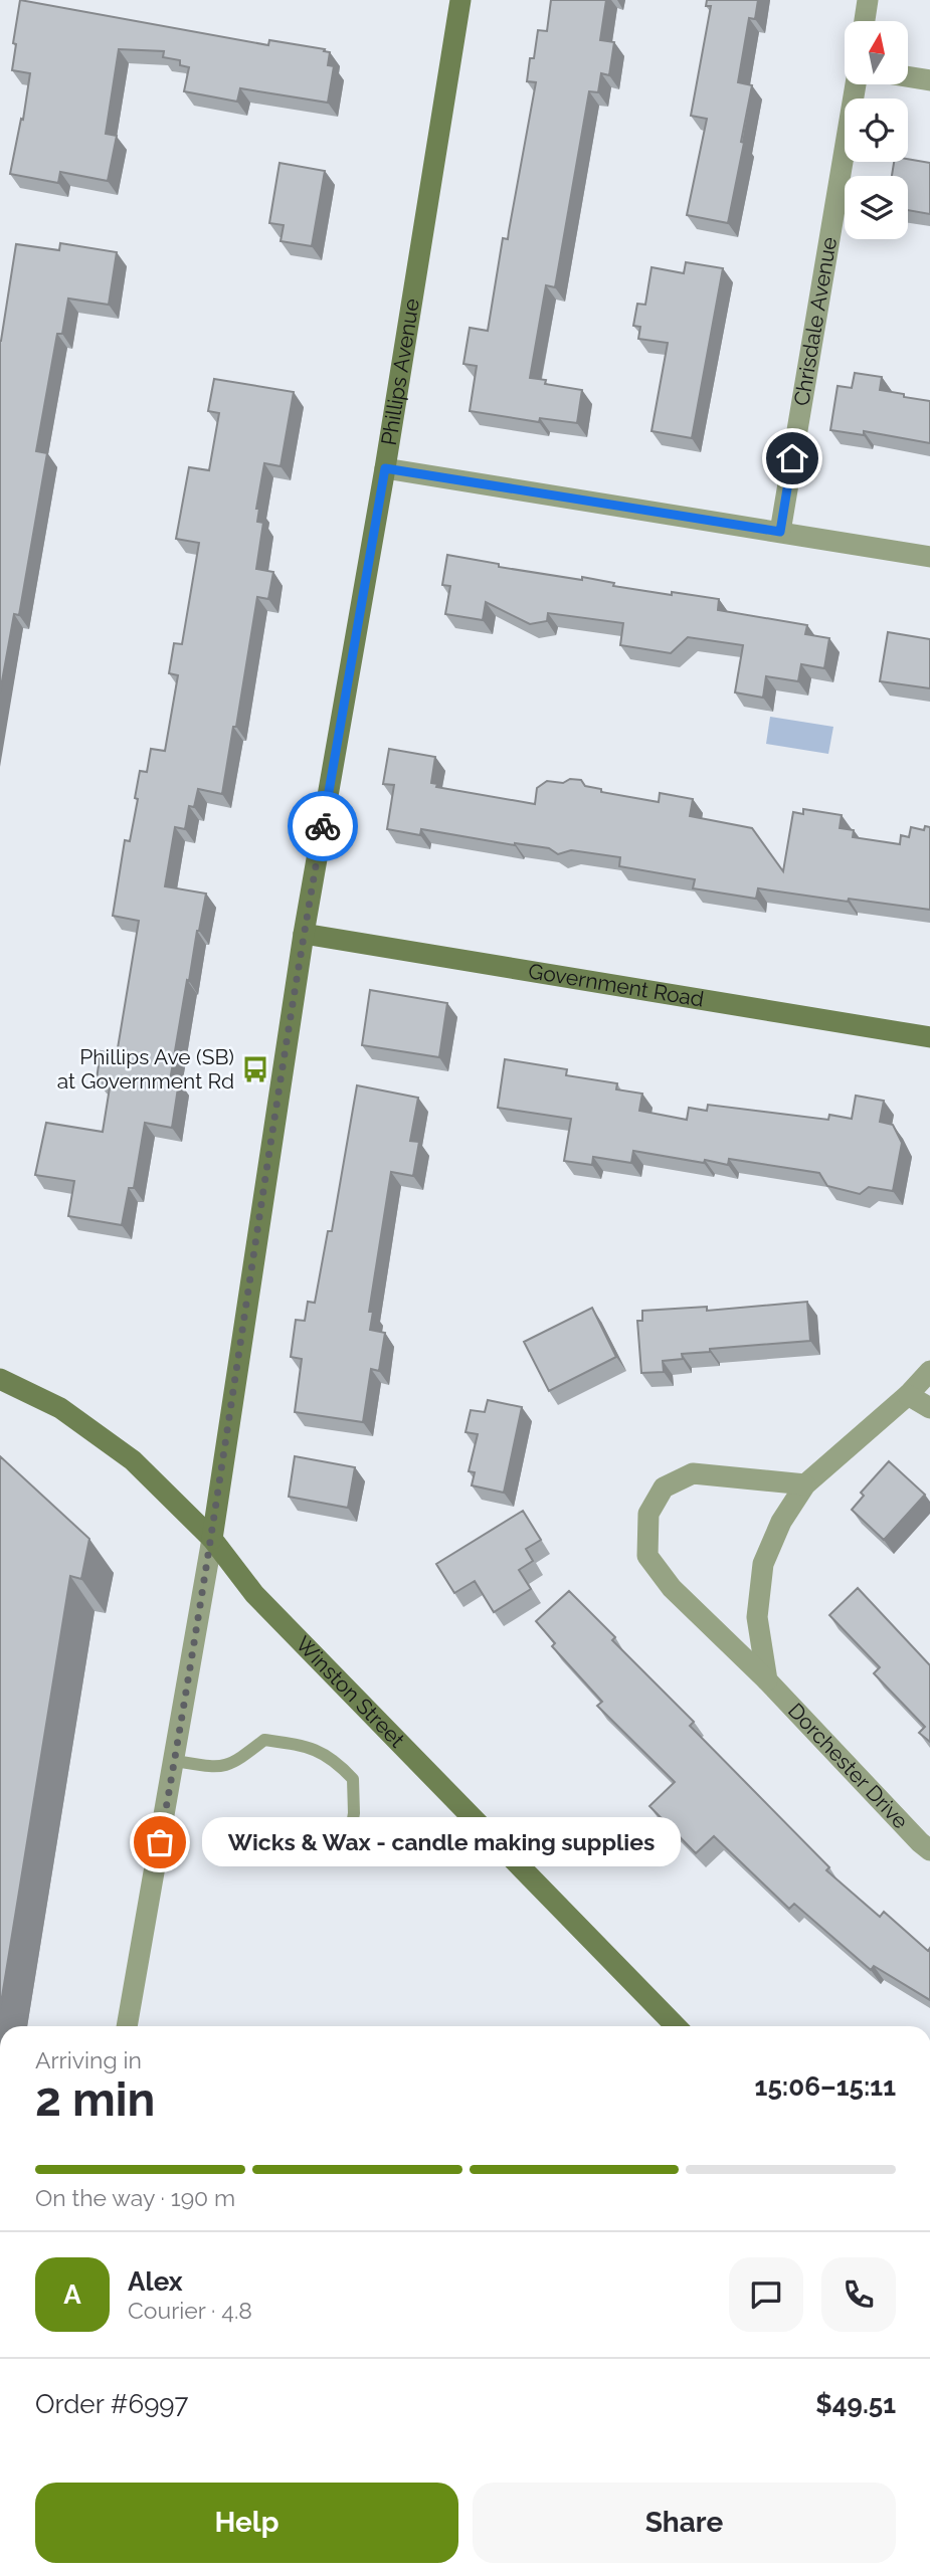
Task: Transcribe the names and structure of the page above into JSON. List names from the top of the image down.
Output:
{
  "streets": {
    "street": [
      "Chrisdale Avenue",
      "Phillips Avenue",
      "Government Road",
      "Winston Street",
      "Dorchester Drive"
    ]
  },
  "crossings": [
    ["Phillips Avenue", "Government Road"],
    ["Phillips Avenue", "Winston Street"]
  ],
  "places": {
    "bus stop": ["Phillips Ave (SB) at Government Rd"],
    "other": ["Wicks & Wax - candle making supplies"]
  },
  "north": "top",
  "page": {
    "bubble": "Wicks & Wax - candle making supplies",
    "heading": ["2 min", "Arriving in", "15:06–15:11"],
    "panel": [
      "Alex",
      "Courier · 4.8",
      "Order #6997",
      "$49.51"
    ],
    "bar": "On the way · 190 m",
    "round": "A",
    "buttons": ["Help", "Share"]
  }
}
